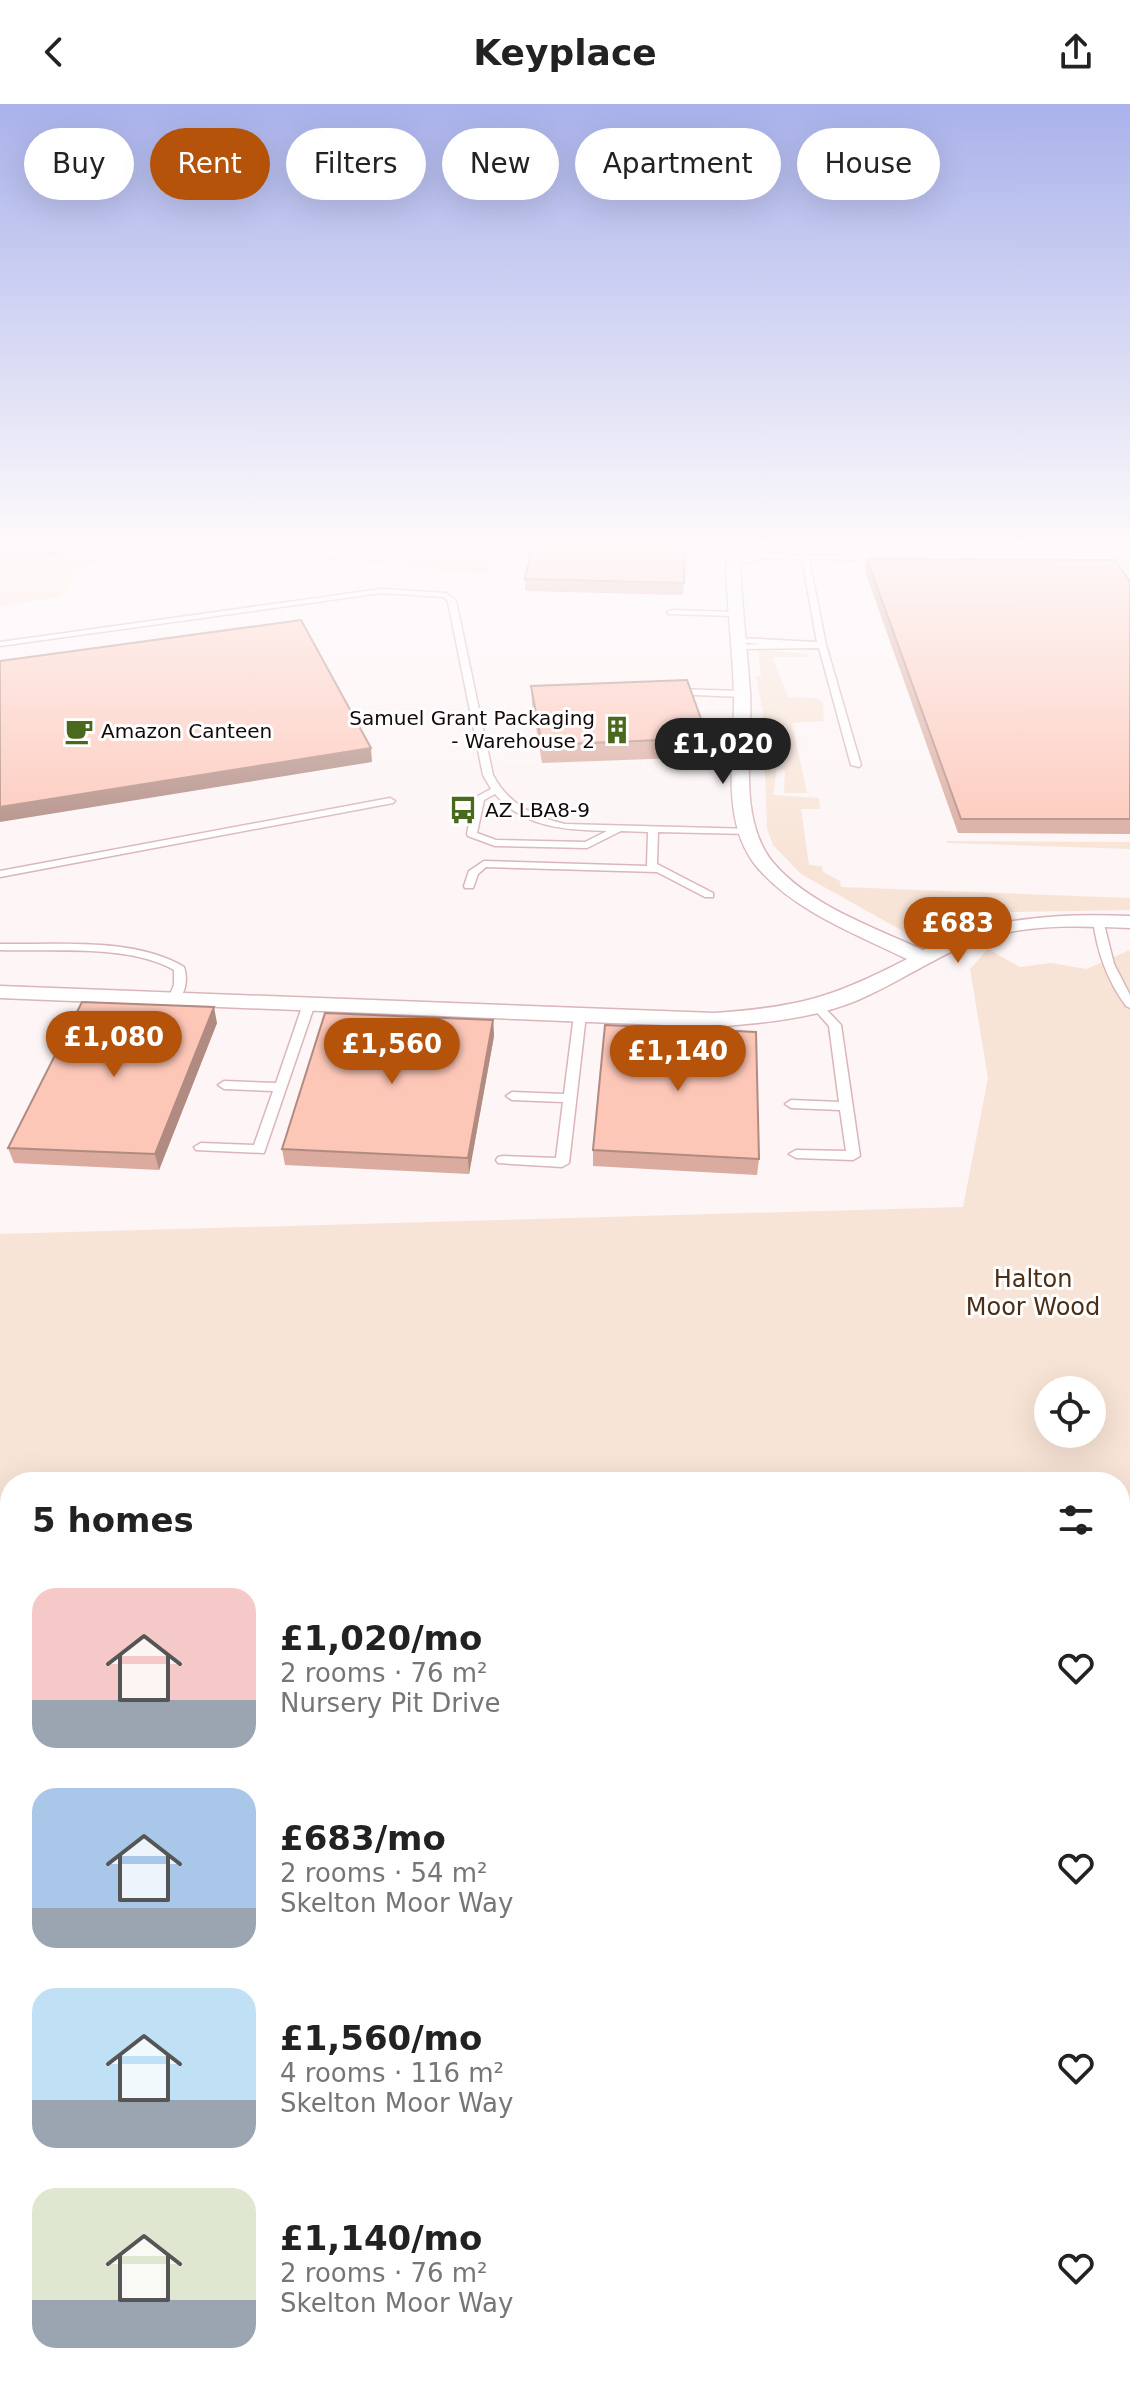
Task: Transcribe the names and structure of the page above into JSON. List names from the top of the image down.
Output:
{
  "parks": ["Halton Moor Wood"],
  "places": {
    "building": ["Samuel Grant Packaging - Warehouse 2"],
    "cafe": ["Amazon Canteen"],
    "bus stop": ["AZ LBA8-9"]
  },
  "page": {
    "header": "Keyplace",
    "chip": [
      "Buy",
      "Rent",
      "Filters",
      "New",
      "Apartment",
      "House"
    ],
    "price": [
      "£1,020",
      "£683",
      "£1,080",
      "£1,560",
      "£1,140"
    ],
    "heading": "5 homes",
    "list": [
      {
        "name": "£1,020/mo",
        "note": "2 rooms · 76 m² · Nursery Pit Drive"
      },
      {
        "name": "£683/mo",
        "note": "2 rooms · 54 m² · Skelton Moor Way"
      },
      {
        "name": "£1,560/mo",
        "note": "4 rooms · 116 m² · Skelton Moor Way"
      },
      {
        "name": "£1,140/mo",
        "note": "2 rooms · 76 m² · Skelton Moor Way"
      }
    ]
  }
}
